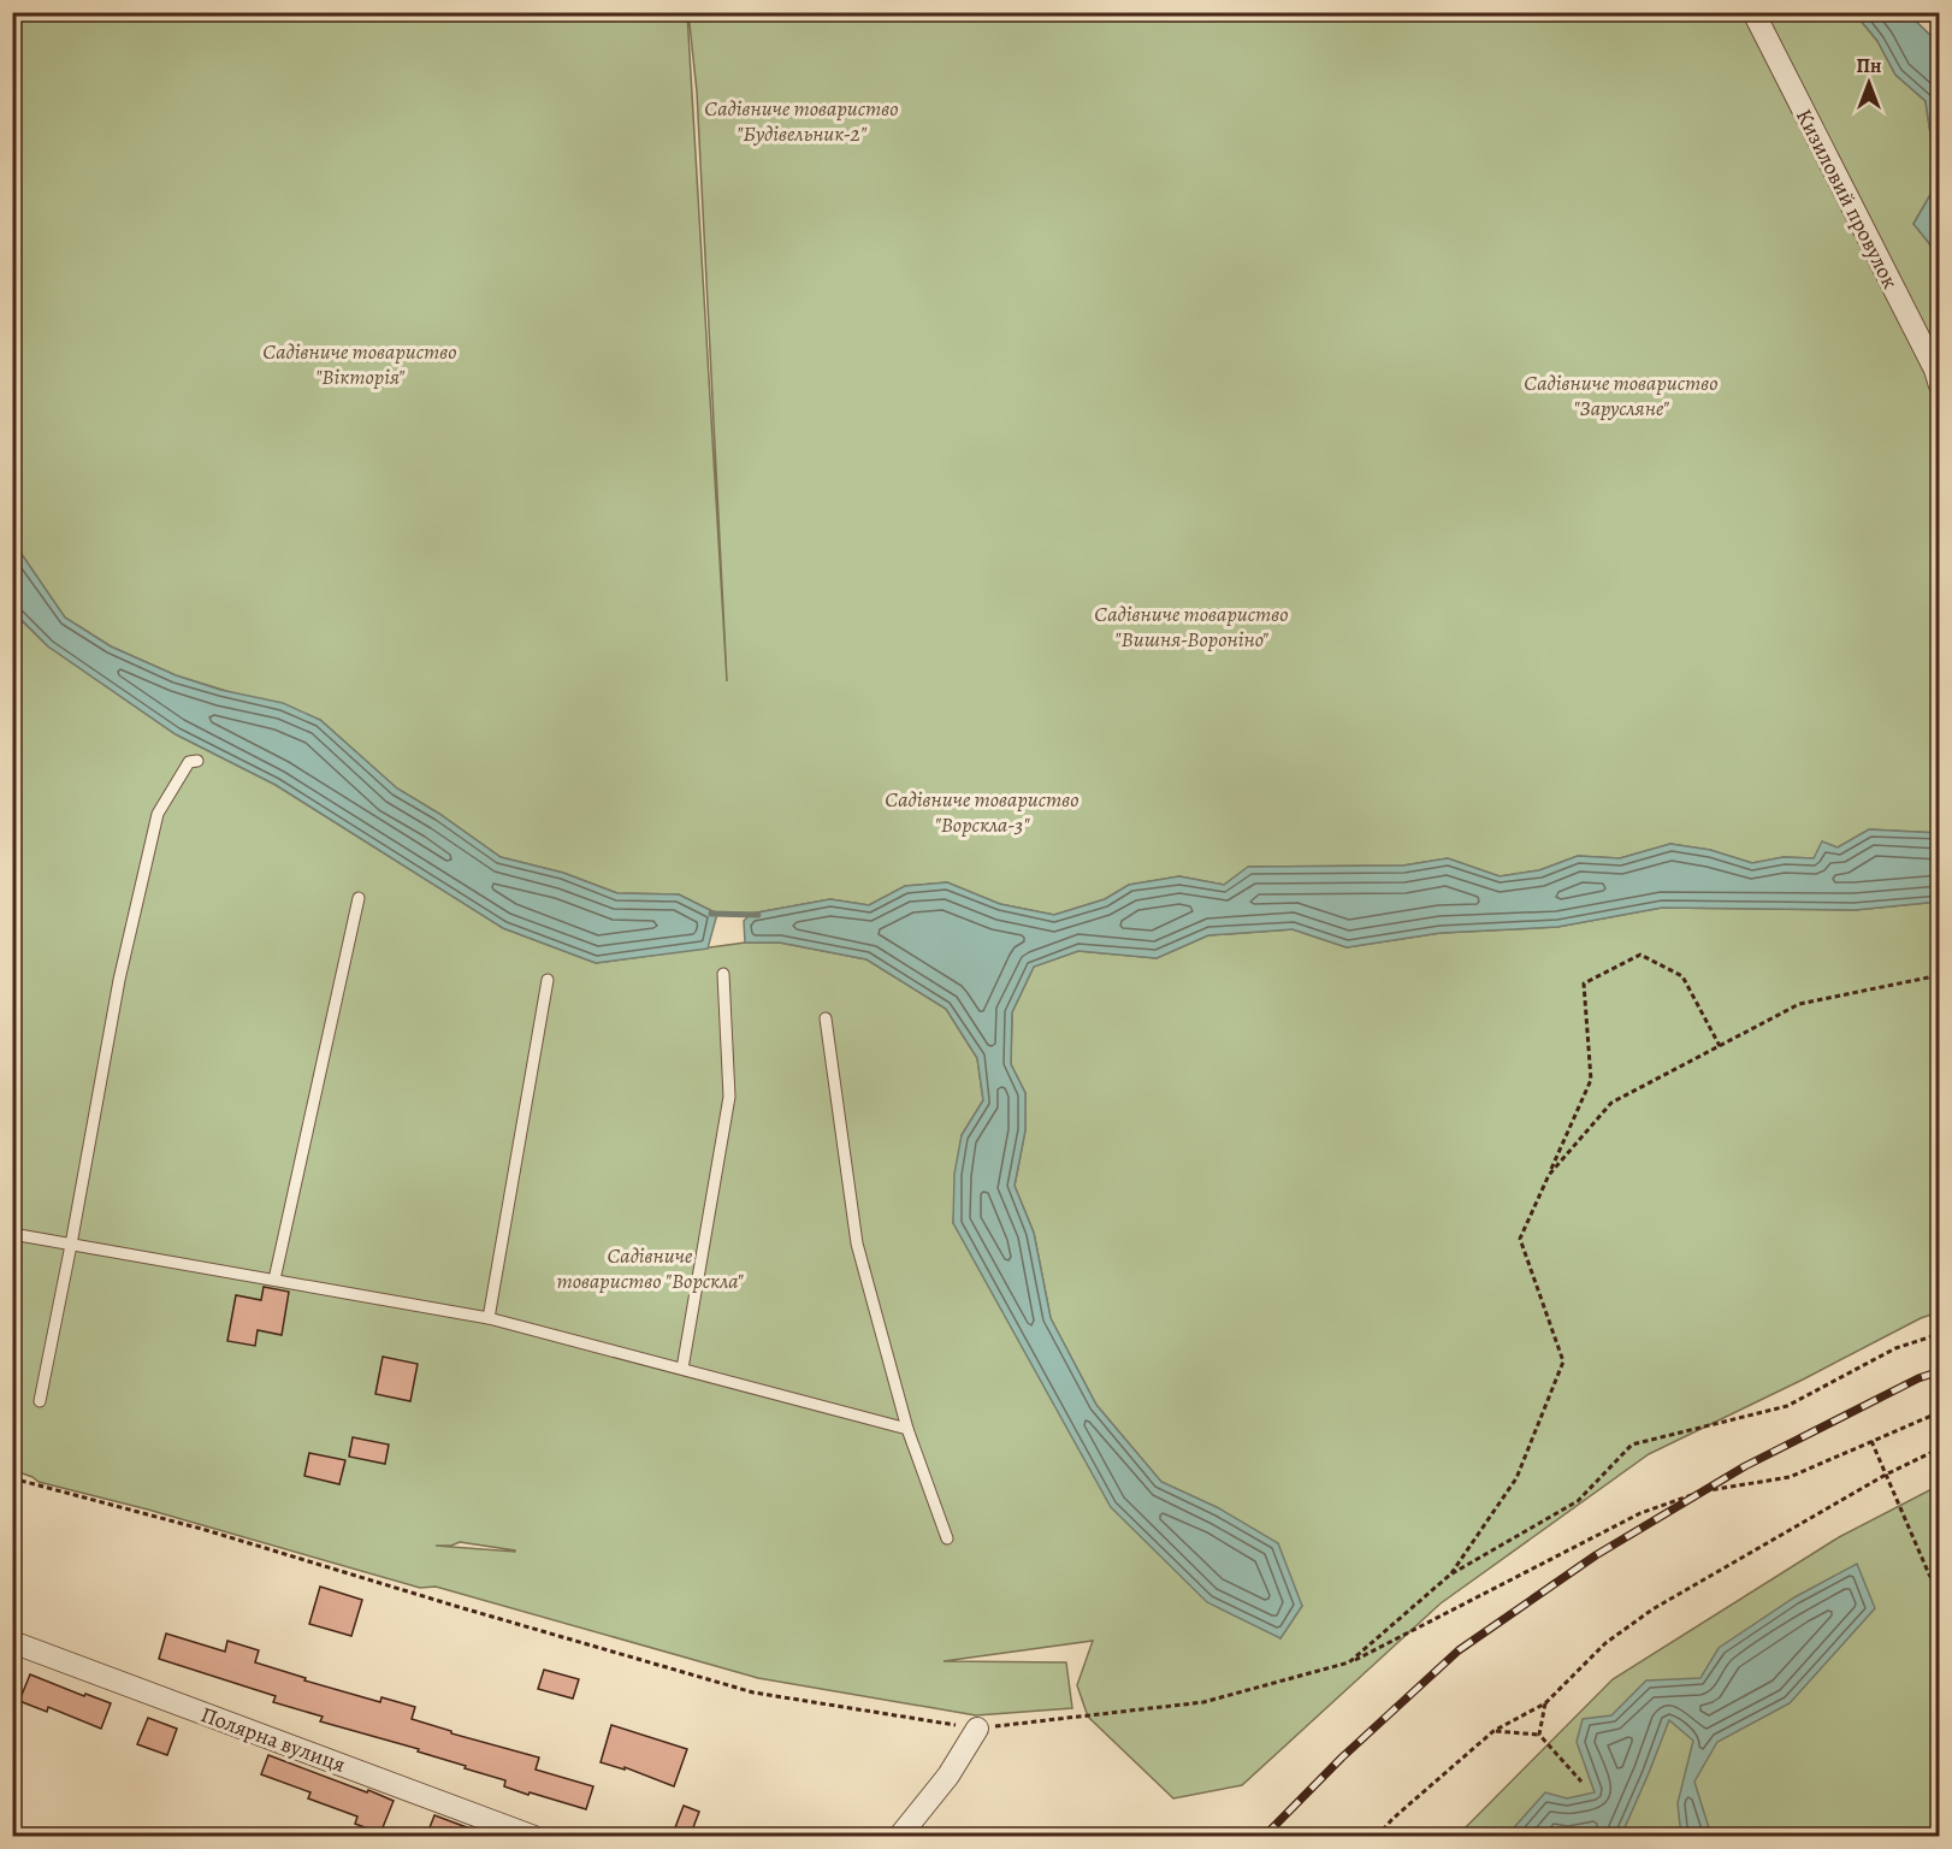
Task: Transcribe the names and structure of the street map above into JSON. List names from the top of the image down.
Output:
{
  "streets": {
    "street": ["Кизиловий провулок", "Полярна вулиця"]
  },
  "parks": [
    "Садівниче товариство \"Будівельник-2\"",
    "Садівниче товариство \"Вікторія\"",
    "Садівниче товариство \"Зарусляне\"",
    "Садівниче товариство \"Вишня-Вороніно\"",
    "Садівниче товариство \"Ворскла-3\"",
    "Садівниче товариство \"Ворскла\""
  ],
  "north": "top"
}
